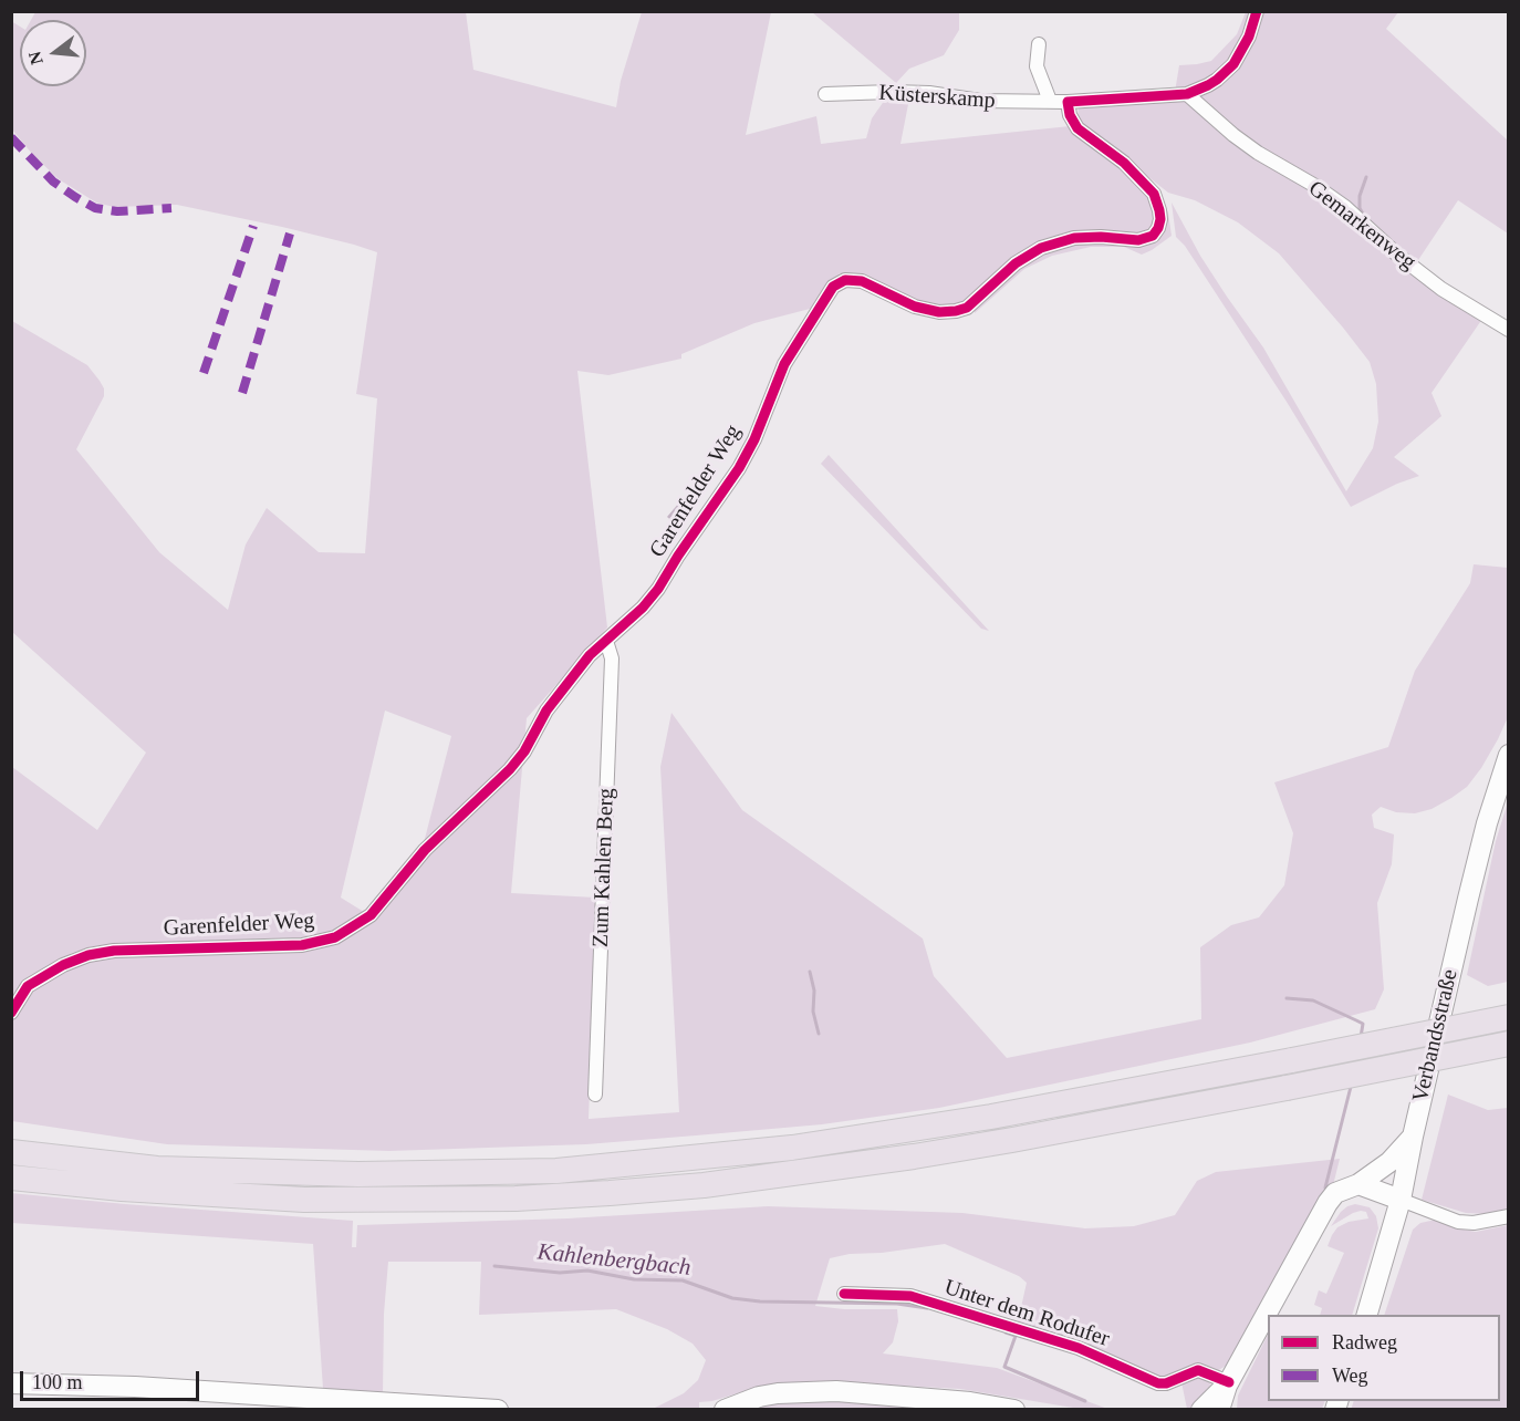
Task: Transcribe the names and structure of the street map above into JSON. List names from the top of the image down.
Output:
{
  "streets": {
    "main road": ["Verbandsstraße"],
    "street": [
      "Küsterskamp",
      "Gemarkenweg",
      "Garenfelder Weg",
      "Zum Kahlen Berg",
      "Unter dem Rodufer"
    ]
  },
  "crossings": [
    ["Küsterskamp", "Garenfelder Weg"],
    ["Garenfelder Weg", "Zum Kahlen Berg"]
  ],
  "water": ["Kahlenbergbach"],
  "legend": ["Radweg", "Weg"],
  "scale_bar": "100 m",
  "north": "left"
}
